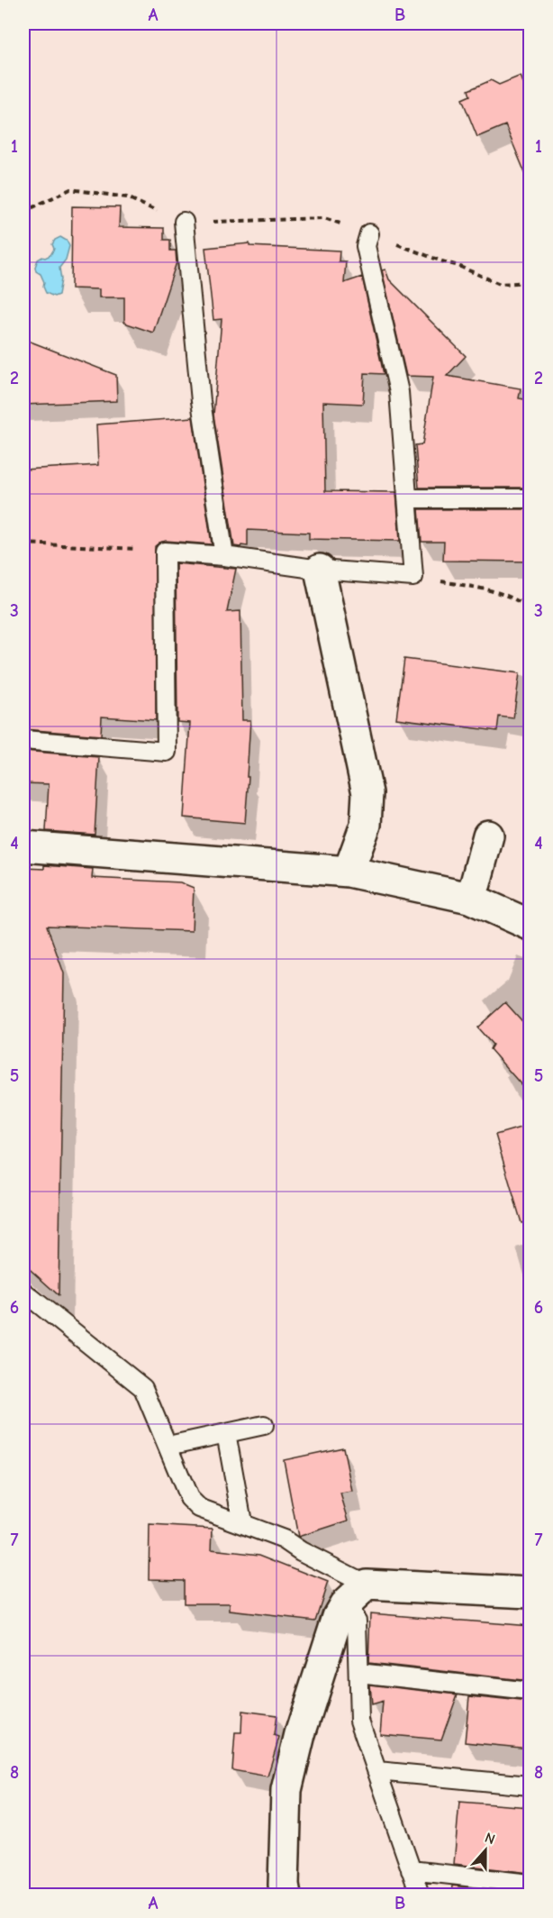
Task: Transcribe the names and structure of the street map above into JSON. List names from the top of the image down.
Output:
{
  "north": "top",
  "grid": {
    "columns": ["A", "B"],
    "rows": [
      "1",
      "2",
      "3",
      "4",
      "5",
      "6",
      "7",
      "8"
    ]
  }
}
